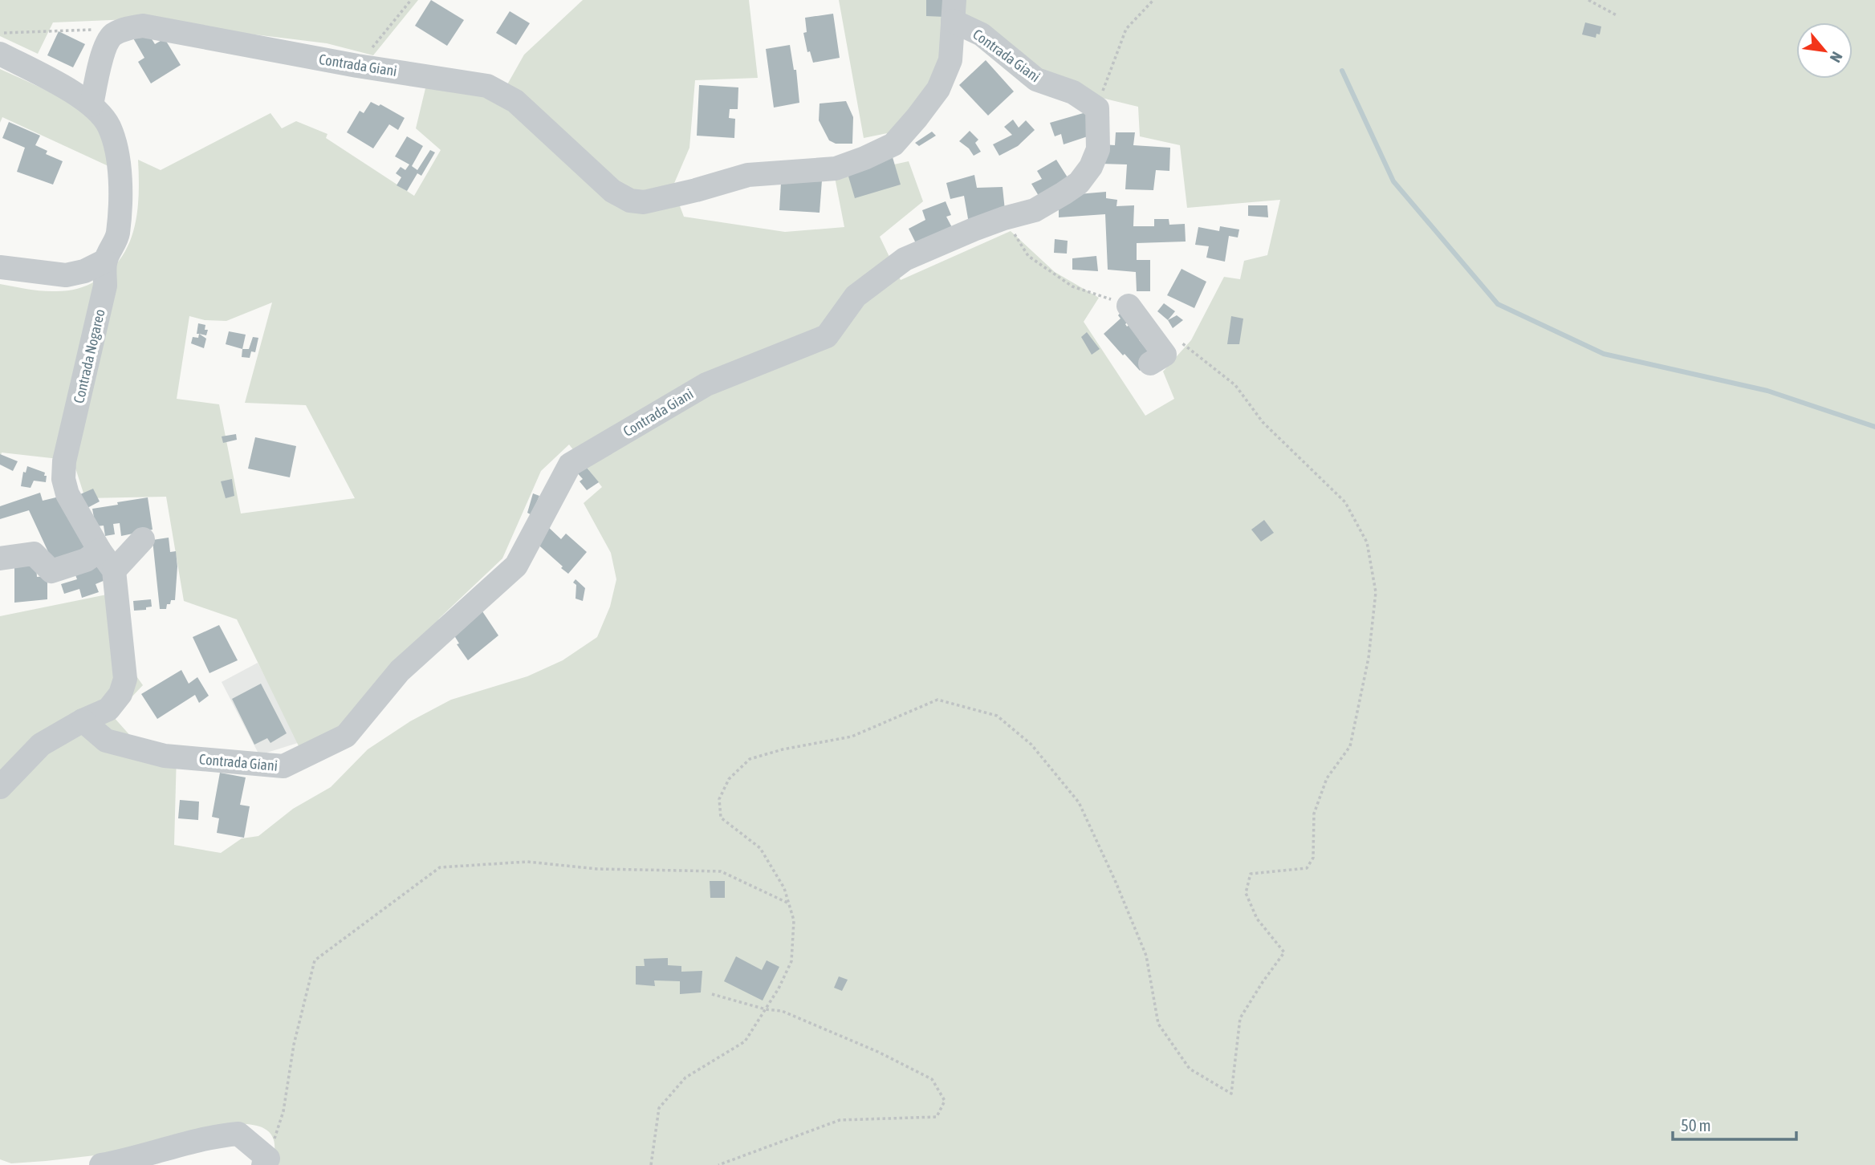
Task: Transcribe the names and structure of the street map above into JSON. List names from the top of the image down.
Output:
{
  "streets": {
    "street": ["Contrada Giani", "Contrada Nogareo"]
  },
  "crossings": [
    ["Contrada Giani", "Contrada Nogareo"]
  ],
  "scale_bar": "50 m",
  "north": "bottom right"
}
